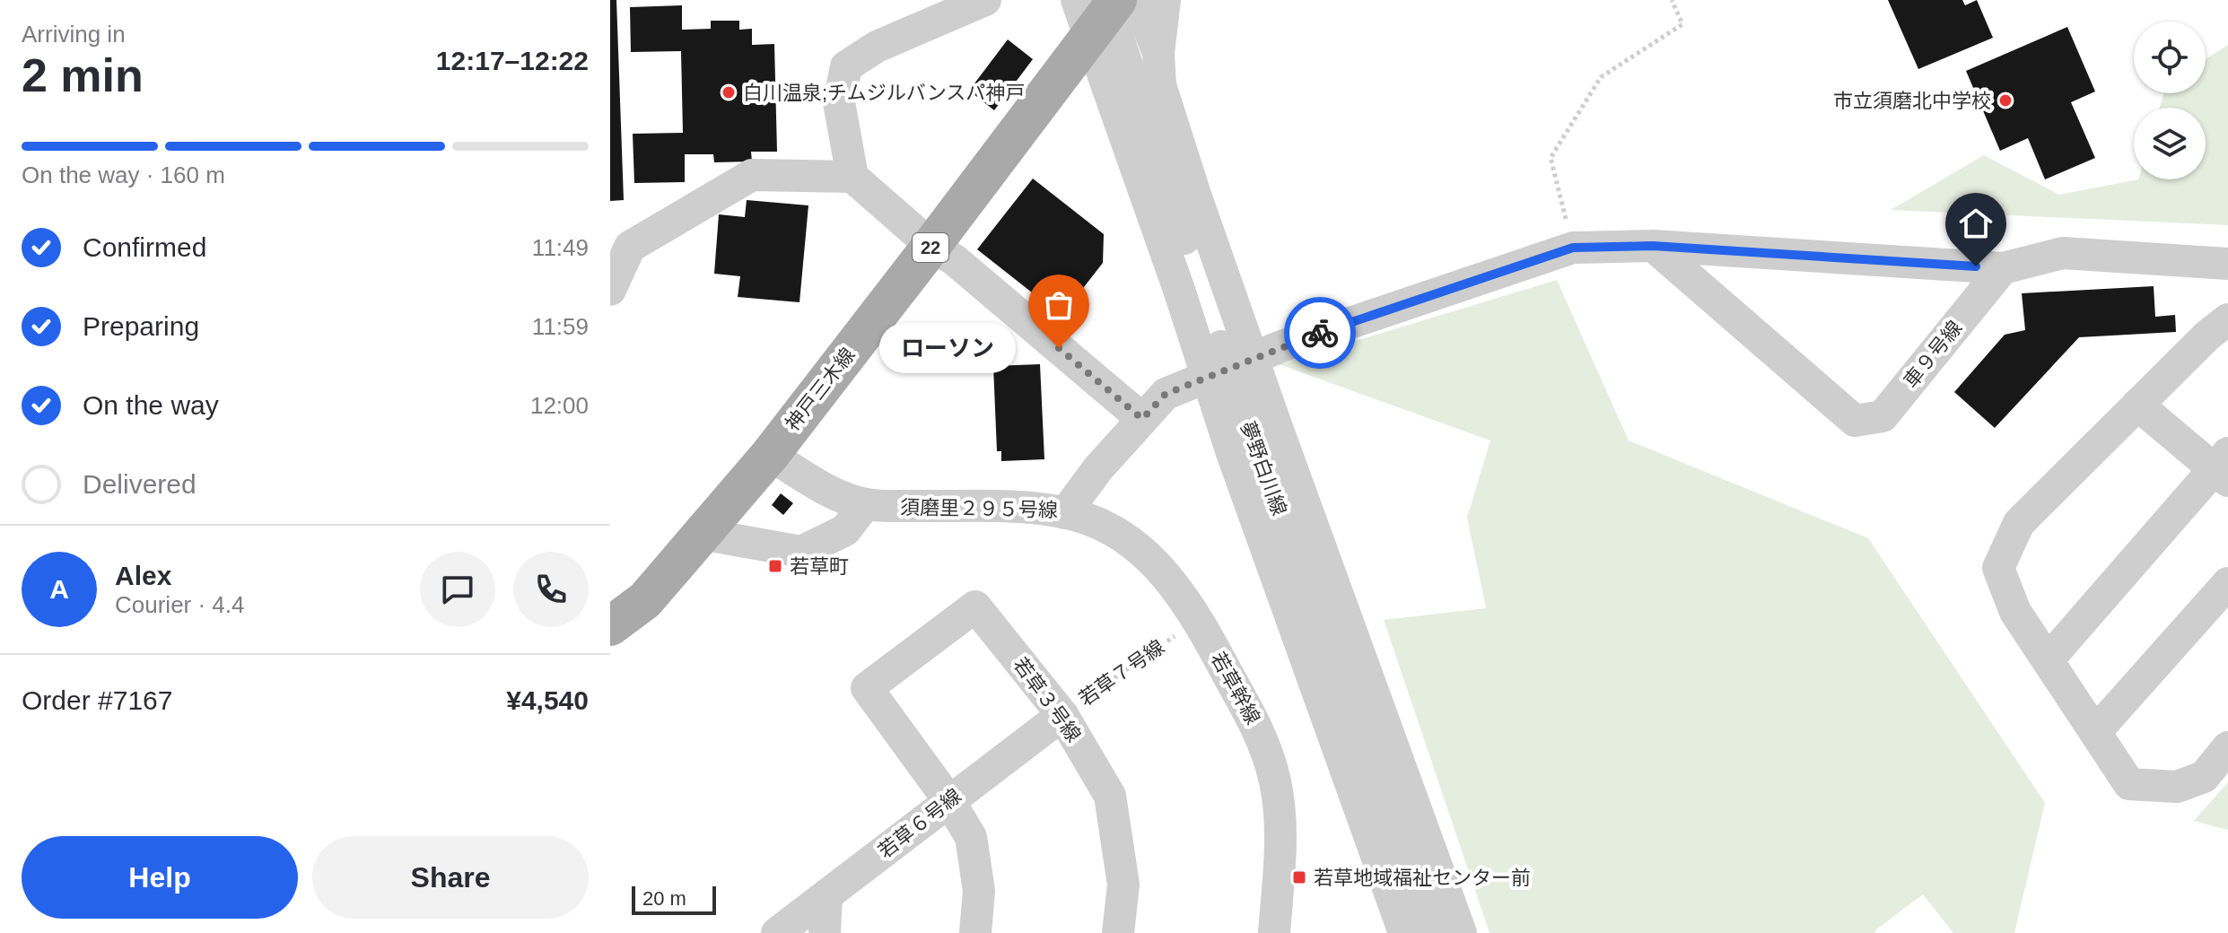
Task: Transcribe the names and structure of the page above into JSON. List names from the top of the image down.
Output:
{
  "streets": {
    "main road": ["22", "神戸三木線"],
    "street": [
      "車９号線",
      "夢野白川線",
      "須磨里２９５号線",
      "若草幹線",
      "若草３号線",
      "若草６号線"
    ],
    "path": ["若草７号線"]
  },
  "crossings": [
    ["神戸三木線", "須磨里２９５号線"],
    ["須磨里２９５号線", "若草幹線"],
    ["若草７号線", "若草３号線"],
    ["若草７号線", "若草６号線"],
    ["若草３号線", "若草６号線"]
  ],
  "places": {
    "other": ["白川温泉;チムジルバンスパ神戸", "市立須磨北中学校", "ローソン"],
    "transit": ["若草町", "若草地域福祉センター前"]
  },
  "scale_bar": "20 m",
  "page": {
    "heading": ["2 min", "Arriving in", "12:17–12:22"],
    "panel": [
      "Alex",
      "Courier · 4.4",
      "Order #7167",
      "¥4,540"
    ],
    "bar": "On the way · 160 m",
    "list": [
      ["Confirmed", "11:49"],
      ["Preparing", "11:59"],
      ["On the way", "12:00"],
      "Delivered"
    ],
    "bubble": "ローソン",
    "round": "A",
    "buttons": ["Help", "Share"],
    "scale": "20 m"
  }
}
